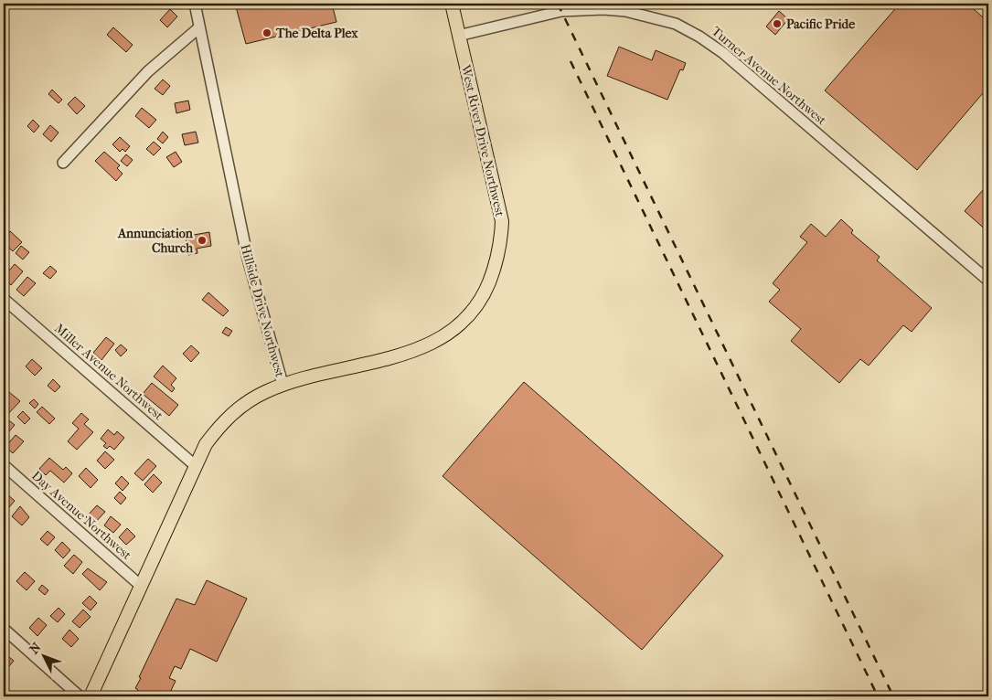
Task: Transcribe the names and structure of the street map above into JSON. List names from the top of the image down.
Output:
{
  "streets": {
    "main road": ["West River Drive Northwest", "Hillside Drive Northwest"],
    "street": ["Turner Avenue Northwest", "Miller Avenue Northwest", "Day Avenue Northwest"]
  },
  "crossings": [
    ["Turner Avenue Northwest", "West River Drive Northwest"],
    ["West River Drive Northwest", "Hillside Drive Northwest"],
    ["Hillside Drive Northwest", "Miller Avenue Northwest"],
    ["Hillside Drive Northwest", "Day Avenue Northwest"]
  ],
  "places": ["Pacific Pride", "The Delta Plex", "Annunciation Church"],
  "north": "top left"
}
